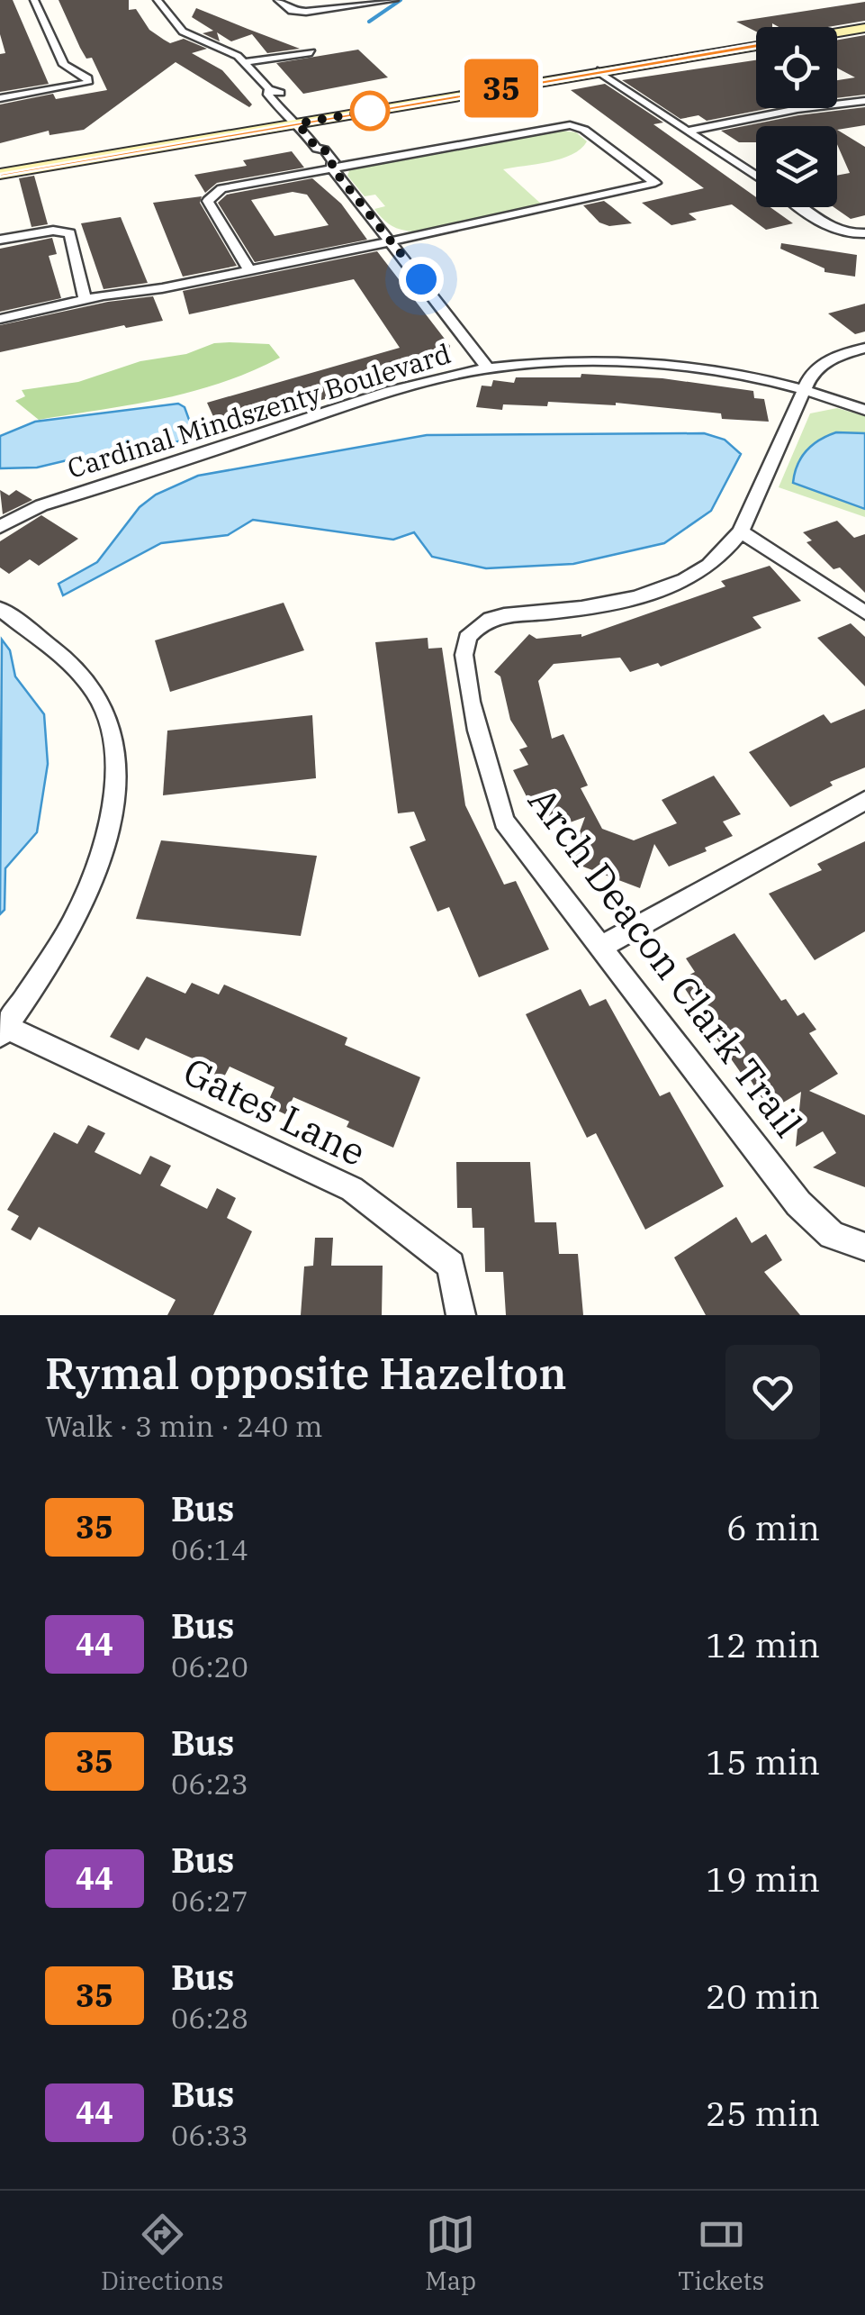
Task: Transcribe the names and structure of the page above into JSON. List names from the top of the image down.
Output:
{
  "streets": {
    "street": ["Cardinal Mindszenty Boulevard", "Arch Deacon Clark Trail", "Gates Lane"]
  },
  "lines": ["bus line 35"],
  "page": {
    "on_map": "35",
    "heading": ["Rymal opposite Hazelton", "Walk · 3 min · 240 m"],
    "list": [
      {
        "mark": "35",
        "name": "Bus",
        "note": "06:14",
        "value": "6 min"
      },
      {
        "mark": "44",
        "name": "Bus",
        "note": "06:20",
        "value": "12 min"
      },
      {
        "mark": "35",
        "name": "Bus",
        "note": "06:23",
        "value": "15 min"
      },
      {
        "mark": "44",
        "name": "Bus",
        "note": "06:27",
        "value": "19 min"
      },
      {
        "mark": "35",
        "name": "Bus",
        "note": "06:28",
        "value": "20 min"
      },
      {
        "mark": "44",
        "name": "Bus",
        "note": "06:33",
        "value": "25 min"
      }
    ],
    "tabs": ["Directions", "Map", "Tickets"]
  }
}
